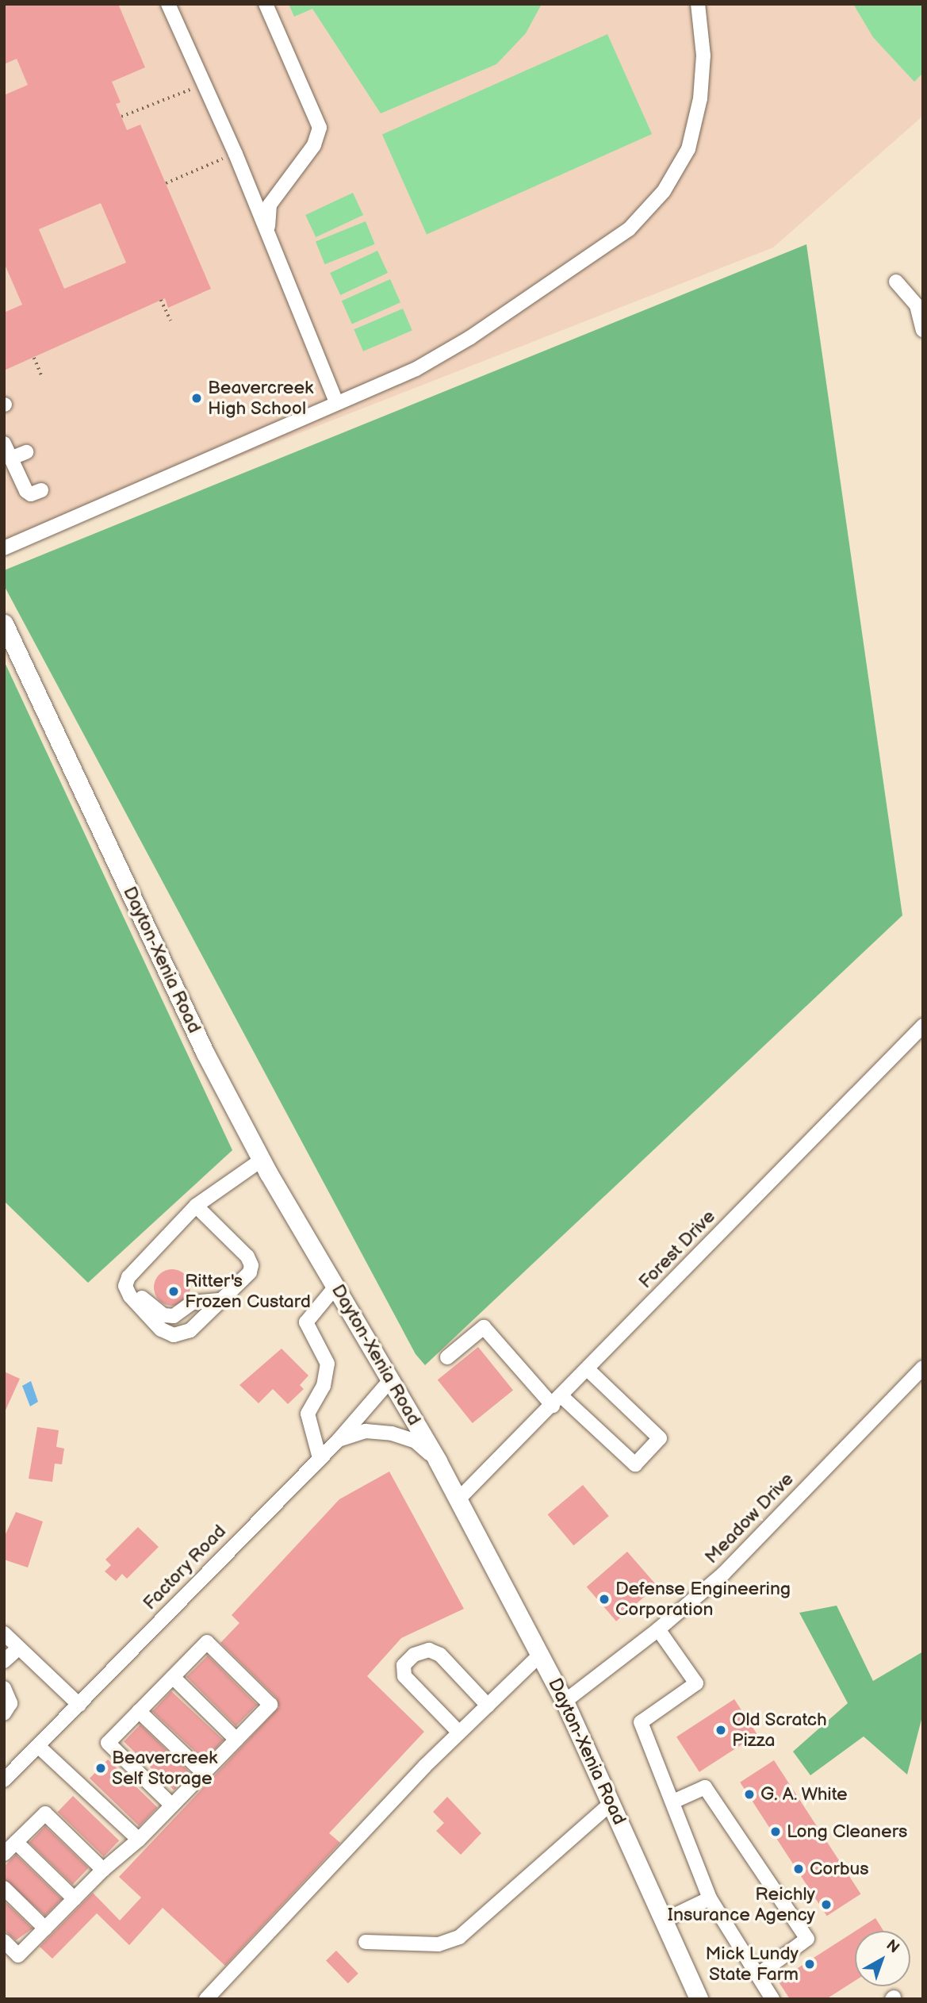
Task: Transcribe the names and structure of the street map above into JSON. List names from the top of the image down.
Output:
{
  "streets": {
    "main road": ["Dayton-Xenia Road"],
    "street": ["Forest Drive", "Meadow Drive", "Factory Road"]
  },
  "crossings": [
    ["Dayton-Xenia Road", "Forest Drive"],
    ["Dayton-Xenia Road", "Meadow Drive"],
    ["Dayton-Xenia Road", "Factory Road"]
  ],
  "places": [
    "Beavercreek High School",
    "Ritter's Frozen Custard",
    "Defense Engineering Corporation",
    "Old Scratch Pizza",
    "Beavercreek Self Storage",
    "G. A. White",
    "Long Cleaners",
    "Corbus",
    "Reichly Insurance Agency",
    "Mick Lundy State Farm"
  ],
  "north": "top right"
}
